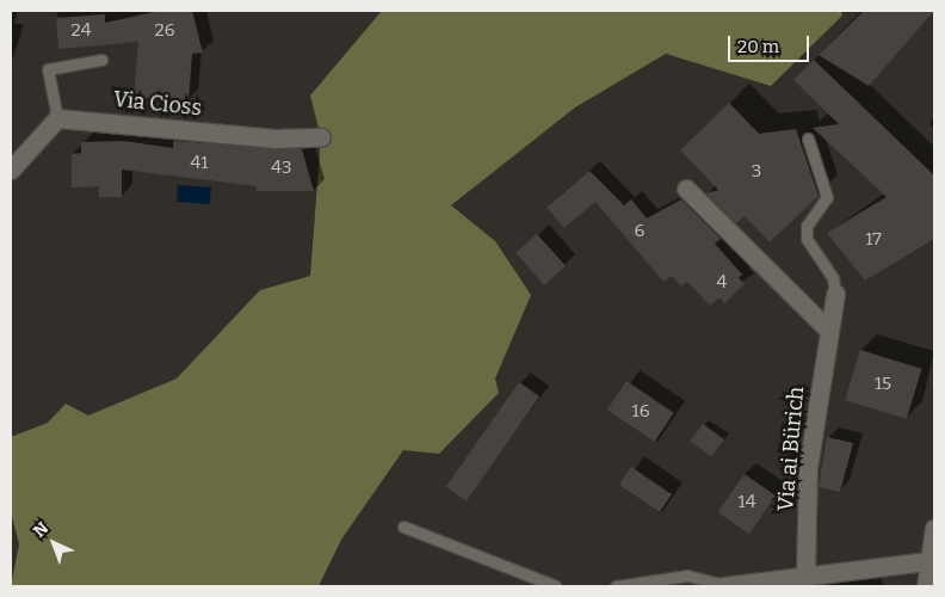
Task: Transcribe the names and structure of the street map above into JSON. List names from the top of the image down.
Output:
{
  "streets": {
    "street": ["Via Cioss", "Via ai Bürich"]
  },
  "house_numbers": [
    "24",
    "26",
    "41",
    "43",
    "3",
    "6",
    "17",
    "4",
    "15",
    "16",
    "14"
  ],
  "scale_bar": "20 m",
  "north": "top left"
}
